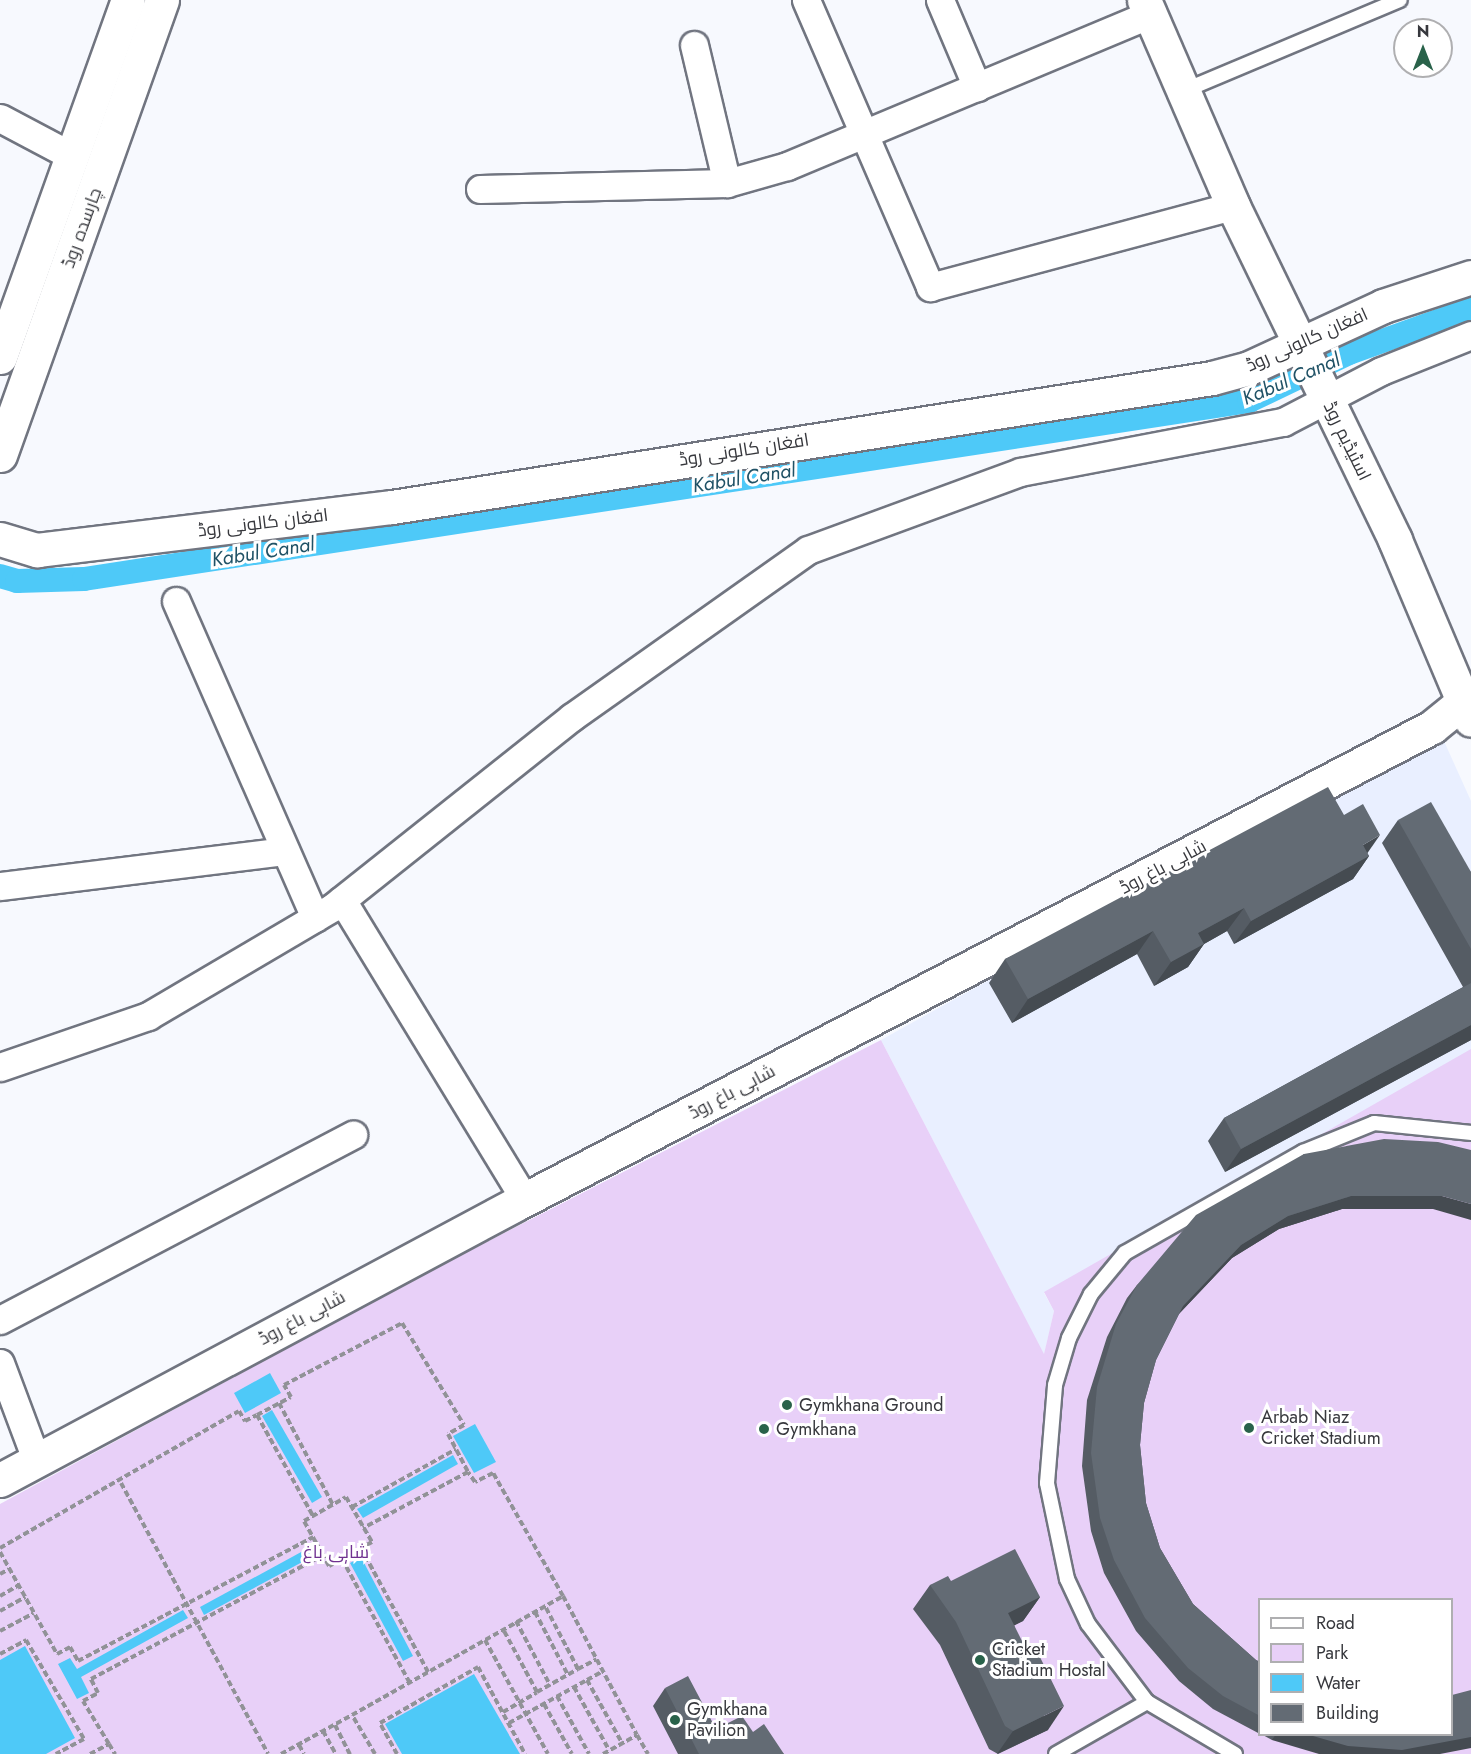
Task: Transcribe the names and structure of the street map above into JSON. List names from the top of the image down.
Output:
{
  "streets": {
    "main road": [
      "چارسدہ روڈ",
      "افغان کالونی روڈ",
      "اسٹیڈیم روڈ",
      "شاہی باغ روڈ"
    ]
  },
  "crossings": [
    ["افغان کالونی روڈ", "اسٹیڈیم روڈ"],
    ["اسٹیڈیم روڈ", "شاہی باغ روڈ"]
  ],
  "water": ["Kabul Canal"],
  "parks": ["شاہی باغ"],
  "places": [
    "Gymkhana Ground",
    "Arbab Niaz Cricket Stadium",
    "Gymkhana",
    "Cricket Stadium Hostal",
    "Gymkhana Pavilion"
  ],
  "legend": [
    "Road",
    "Park",
    "Water",
    "Building"
  ],
  "north": "top"
}
